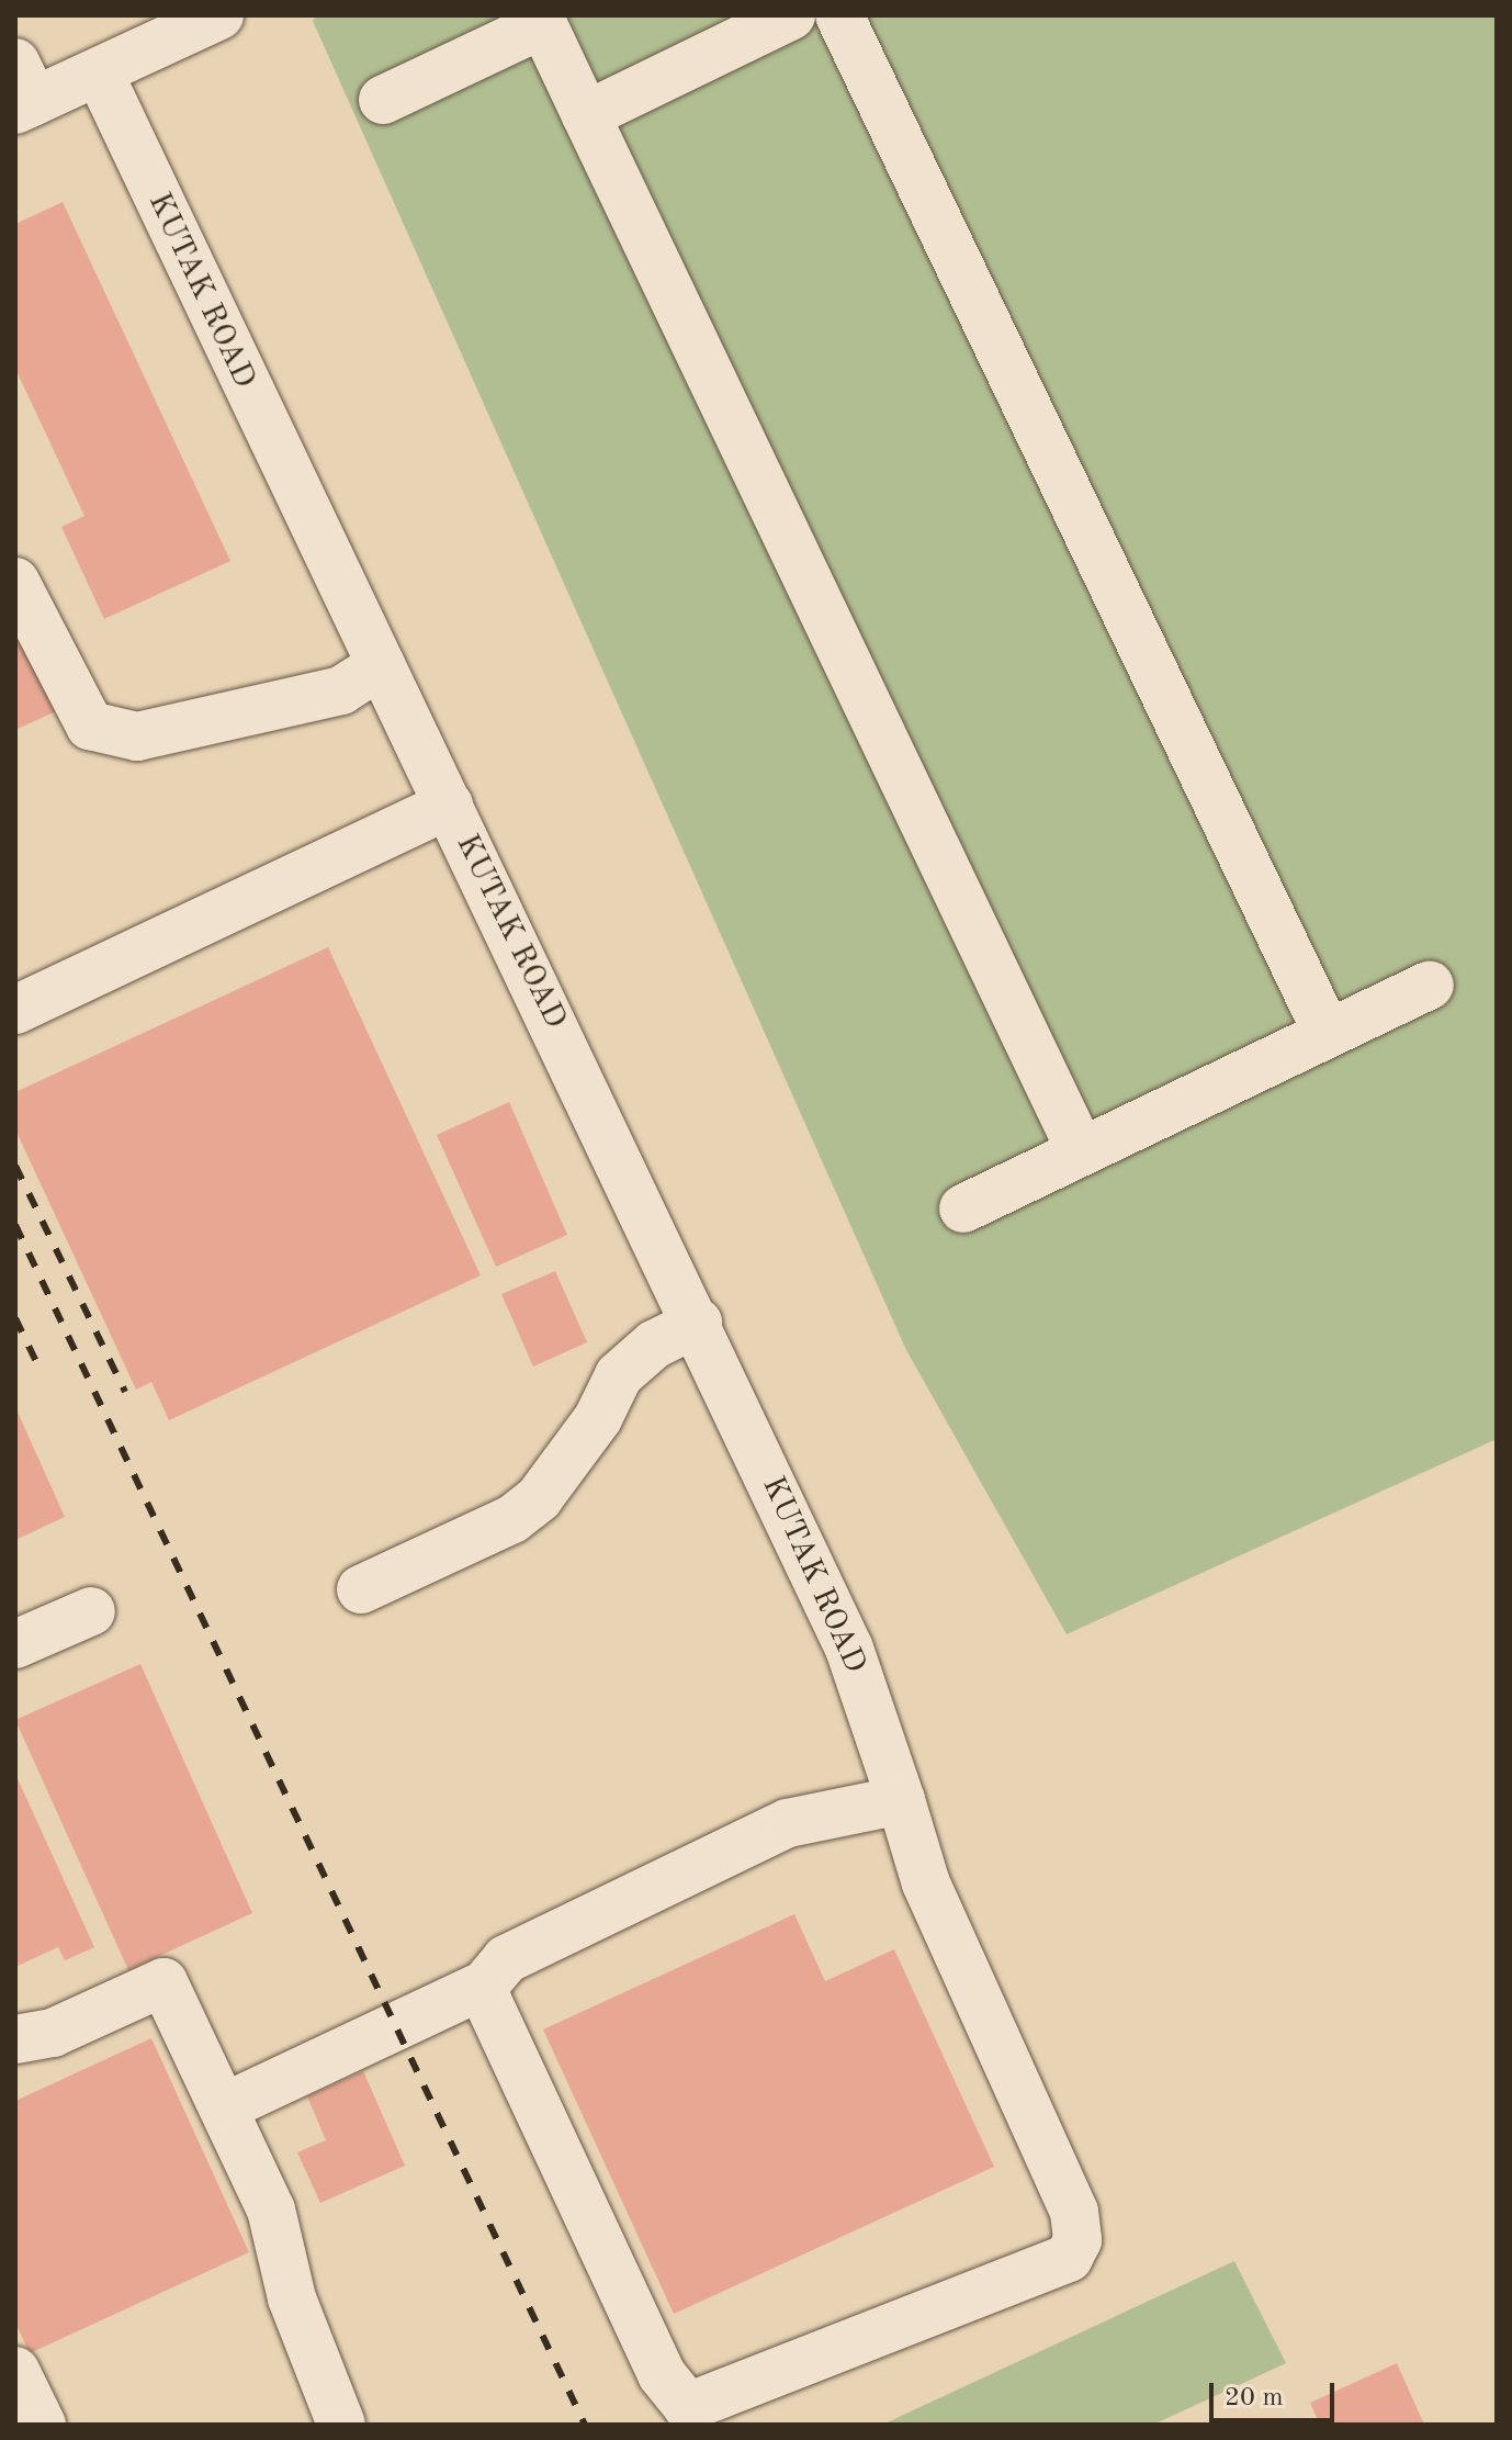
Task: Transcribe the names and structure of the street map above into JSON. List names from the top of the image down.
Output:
{
  "streets": {
    "street": ["KUTAK ROAD"]
  },
  "scale_bar": "20 m"
}
